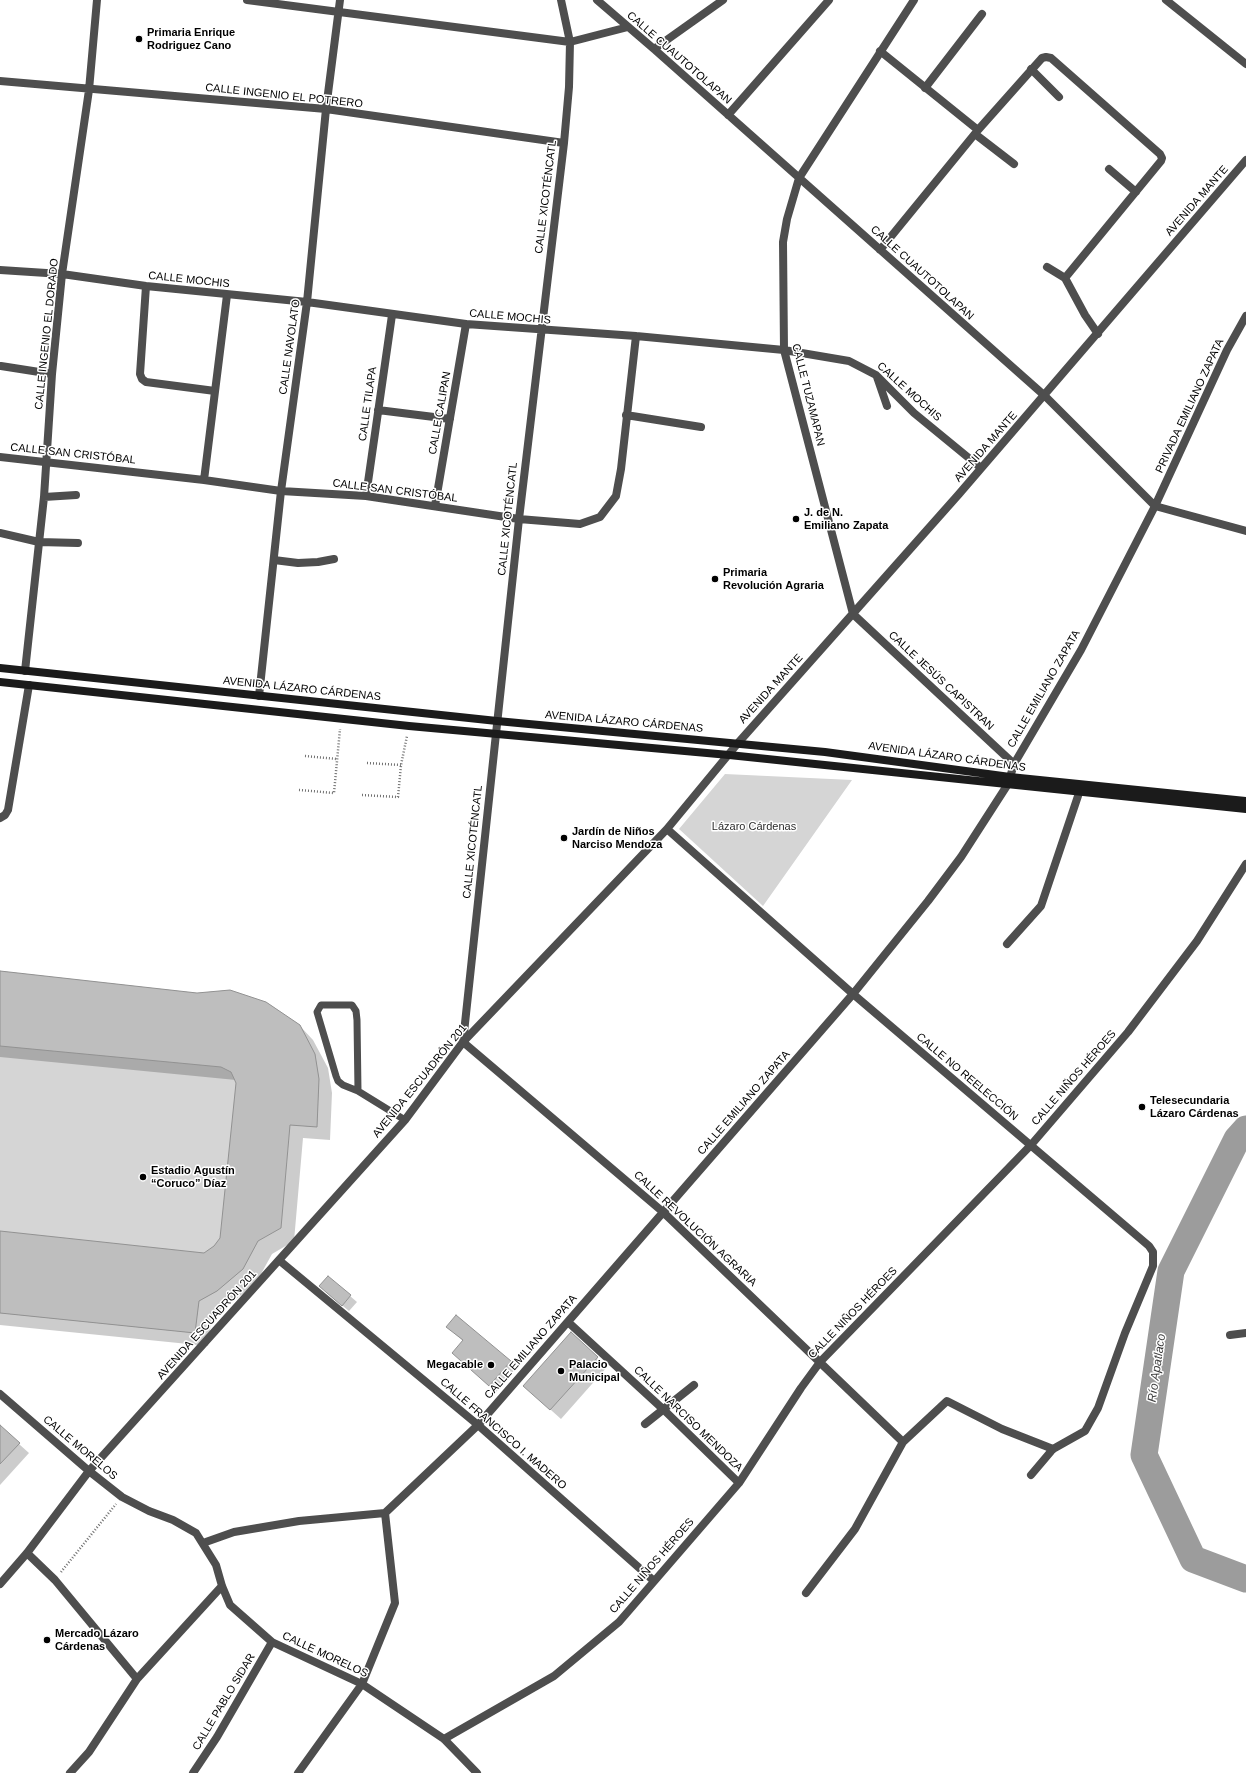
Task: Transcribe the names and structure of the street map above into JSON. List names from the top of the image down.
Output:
{
  "streets": {
    "main road": ["AVENIDA LÁZARO CÁRDENAS"],
    "street": [
      "CALLE CUAUTOTOLAPAN",
      "CALLE INGENIO EL POTRERO",
      "CALLE XICOTÉNCATL",
      "AVENIDA MANTE",
      "CALLE MOCHIS",
      "CALLE INGENIO EL DORADO",
      "CALLE NAVOLATO",
      "CALLE TUZAMAPAN",
      "CALLE TILAPA",
      "PRIVADA EMILIANO ZAPATA",
      "CALLE CALIPAN",
      "CALLE SAN CRISTÓBAL",
      "CALLE JESÚS CAPISTRAN",
      "CALLE EMILIANO ZAPATA",
      "CALLE NO REELECCIÓN",
      "CALLE NIÑOS HÉROES",
      "AVENIDA ESCUADRÓN 201",
      "CALLE REVOLUCIÓN AGRARIA",
      "CALLE NARCISO MENDOZA",
      "CALLE FRANCISCO I. MADERO",
      "CALLE MORELOS",
      "CALLE PABLO SIDAR"
    ]
  },
  "crossings": [
    ["CALLE CUAUTOTOLAPAN", "AVENIDA MANTE"],
    ["CALLE CUAUTOTOLAPAN", "CALLE TUZAMAPAN"],
    ["CALLE CUAUTOTOLAPAN", "PRIVADA EMILIANO ZAPATA"],
    ["CALLE CUAUTOTOLAPAN", "CALLE EMILIANO ZAPATA"],
    ["CALLE INGENIO EL POTRERO", "CALLE XICOTÉNCATL"],
    ["CALLE INGENIO EL POTRERO", "CALLE INGENIO EL DORADO"],
    ["CALLE INGENIO EL POTRERO", "CALLE NAVOLATO"],
    ["CALLE XICOTÉNCATL", "CALLE MOCHIS"],
    ["CALLE XICOTÉNCATL", "CALLE SAN CRISTÓBAL"],
    ["CALLE XICOTÉNCATL", "AVENIDA LÁZARO CÁRDENAS"],
    ["CALLE XICOTÉNCATL", "AVENIDA ESCUADRÓN 201"],
    ["CALLE XICOTÉNCATL", "CALLE REVOLUCIÓN AGRARIA"],
    ["AVENIDA MANTE", "CALLE MOCHIS"],
    ["AVENIDA MANTE", "CALLE TUZAMAPAN"],
    ["AVENIDA MANTE", "CALLE JESÚS CAPISTRAN"],
    ["AVENIDA MANTE", "AVENIDA LÁZARO CÁRDENAS"],
    ["AVENIDA MANTE", "AVENIDA ESCUADRÓN 201"],
    ["CALLE MOCHIS", "CALLE INGENIO EL DORADO"],
    ["CALLE MOCHIS", "CALLE NAVOLATO"],
    ["CALLE MOCHIS", "CALLE TUZAMAPAN"],
    ["CALLE MOCHIS", "CALLE TILAPA"],
    ["CALLE MOCHIS", "CALLE CALIPAN"],
    ["CALLE MOCHIS", "CALLE SAN CRISTÓBAL"],
    ["CALLE INGENIO EL DORADO", "CALLE SAN CRISTÓBAL"],
    ["CALLE INGENIO EL DORADO", "AVENIDA LÁZARO CÁRDENAS"],
    ["CALLE NAVOLATO", "CALLE SAN CRISTÓBAL"],
    ["CALLE NAVOLATO", "AVENIDA LÁZARO CÁRDENAS"],
    ["CALLE TUZAMAPAN", "CALLE JESÚS CAPISTRAN"],
    ["CALLE TILAPA", "CALLE SAN CRISTÓBAL"],
    ["PRIVADA EMILIANO ZAPATA", "CALLE EMILIANO ZAPATA"],
    ["CALLE CALIPAN", "CALLE SAN CRISTÓBAL"],
    ["CALLE JESÚS CAPISTRAN", "CALLE EMILIANO ZAPATA"],
    ["AVENIDA LÁZARO CÁRDENAS", "CALLE EMILIANO ZAPATA"],
    ["AVENIDA LÁZARO CÁRDENAS", "AVENIDA ESCUADRÓN 201"],
    ["CALLE EMILIANO ZAPATA", "CALLE NO REELECCIÓN"],
    ["CALLE EMILIANO ZAPATA", "CALLE REVOLUCIÓN AGRARIA"],
    ["CALLE EMILIANO ZAPATA", "CALLE NARCISO MENDOZA"],
    ["CALLE EMILIANO ZAPATA", "CALLE FRANCISCO I. MADERO"],
    ["CALLE NO REELECCIÓN", "CALLE NIÑOS HÉROES"],
    ["CALLE NO REELECCIÓN", "AVENIDA ESCUADRÓN 201"],
    ["CALLE NIÑOS HÉROES", "CALLE REVOLUCIÓN AGRARIA"],
    ["CALLE NIÑOS HÉROES", "CALLE NARCISO MENDOZA"],
    ["CALLE NIÑOS HÉROES", "CALLE FRANCISCO I. MADERO"],
    ["CALLE NIÑOS HÉROES", "CALLE MORELOS"],
    ["AVENIDA ESCUADRÓN 201", "CALLE REVOLUCIÓN AGRARIA"],
    ["AVENIDA ESCUADRÓN 201", "CALLE FRANCISCO I. MADERO"],
    ["AVENIDA ESCUADRÓN 201", "CALLE MORELOS"],
    ["CALLE MORELOS", "CALLE PABLO SIDAR"]
  ],
  "water": ["Río Apatlaco"],
  "parks": ["Lázaro Cárdenas"],
  "places": [
    "Primaria Enrique Rodriguez Cano",
    "J. de N. Emiliano Zapata",
    "Primaria Revolución Agraria",
    "Jardín de Niños Narciso Mendoza",
    "Telesecundaria Lázaro Cárdenas",
    "Estadio Agustín “Coruco” Díaz",
    "Megacable",
    "Palacio Municipal",
    "Mercado Lázaro Cárdenas"
  ]
}
